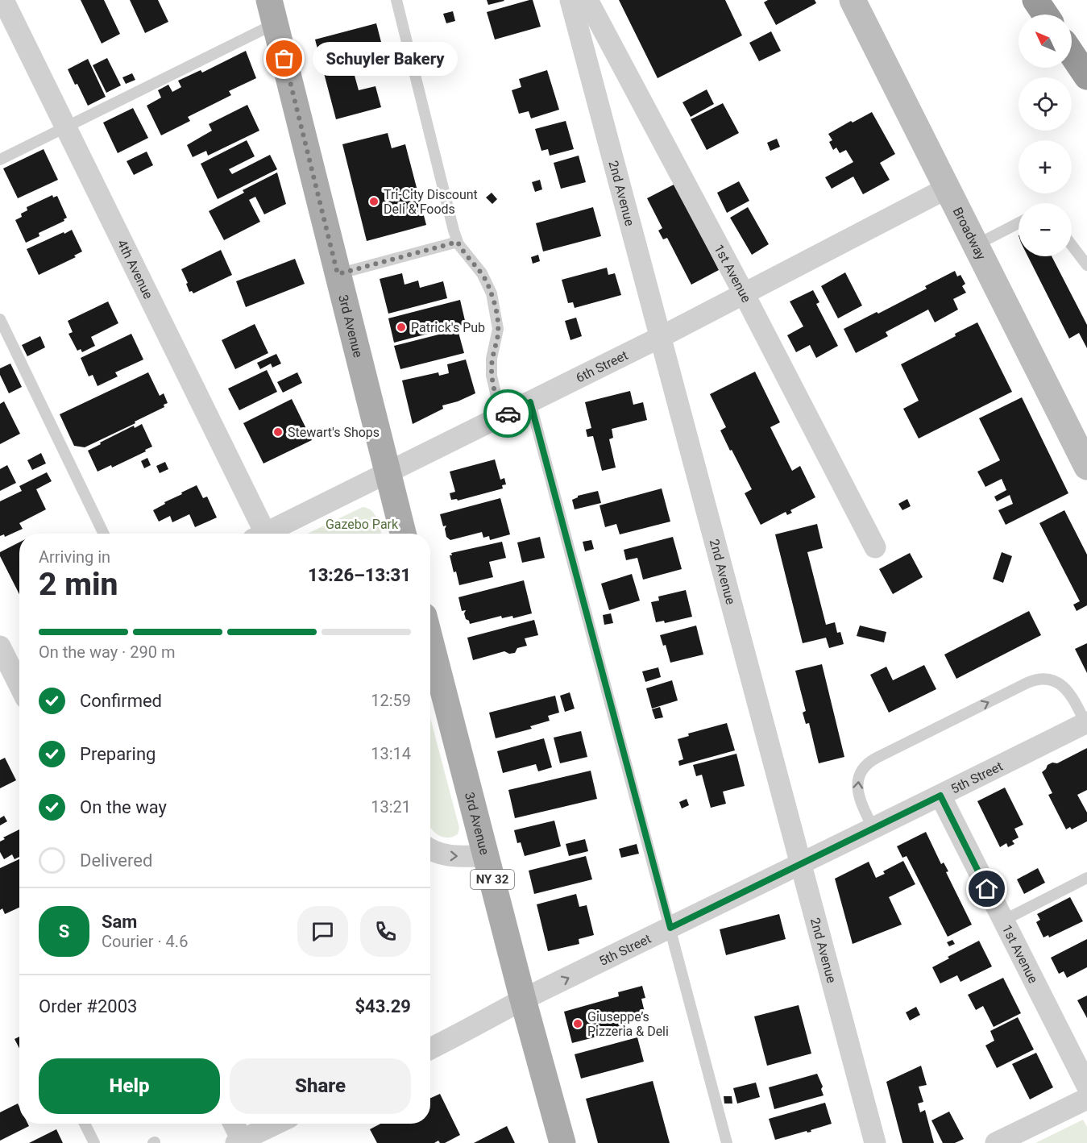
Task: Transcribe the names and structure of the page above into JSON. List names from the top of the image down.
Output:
{
  "streets": {
    "main road": ["3rd Avenue", "NY 32"],
    "street": [
      "2nd Avenue",
      "Broadway",
      "4th Avenue",
      "1st Avenue",
      "6th Street",
      "5th Street"
    ]
  },
  "crossings": [
    ["2nd Avenue", "6th Street"],
    ["2nd Avenue", "5th Street"],
    ["Broadway", "6th Street"],
    ["1st Avenue", "6th Street"],
    ["1st Avenue", "5th Street"],
    ["3rd Avenue", "6th Street"],
    ["3rd Avenue", "5th Street"]
  ],
  "parks": ["Gazebo Park"],
  "places": [
    "Schuyler Bakery",
    "Tri-City Discount Deli & Foods",
    "Patrick's Pub",
    "Stewart's Shops",
    "Giuseppe’s Pizzeria & Deli"
  ],
  "north": "top left",
  "page": {
    "map_buttons": ["+", "−"],
    "bubble": "Schuyler Bakery",
    "heading": ["2 min", "Arriving in", "13:26–13:31"],
    "panel": [
      "Sam",
      "Courier · 4.6",
      "Order #2003",
      "$43.29"
    ],
    "bar": "On the way · 290 m",
    "list": [
      ["Confirmed", "12:59"],
      ["Preparing", "13:14"],
      ["On the way", "13:21"],
      "Delivered"
    ],
    "round": "S",
    "buttons": ["Help", "Share"]
  }
}
